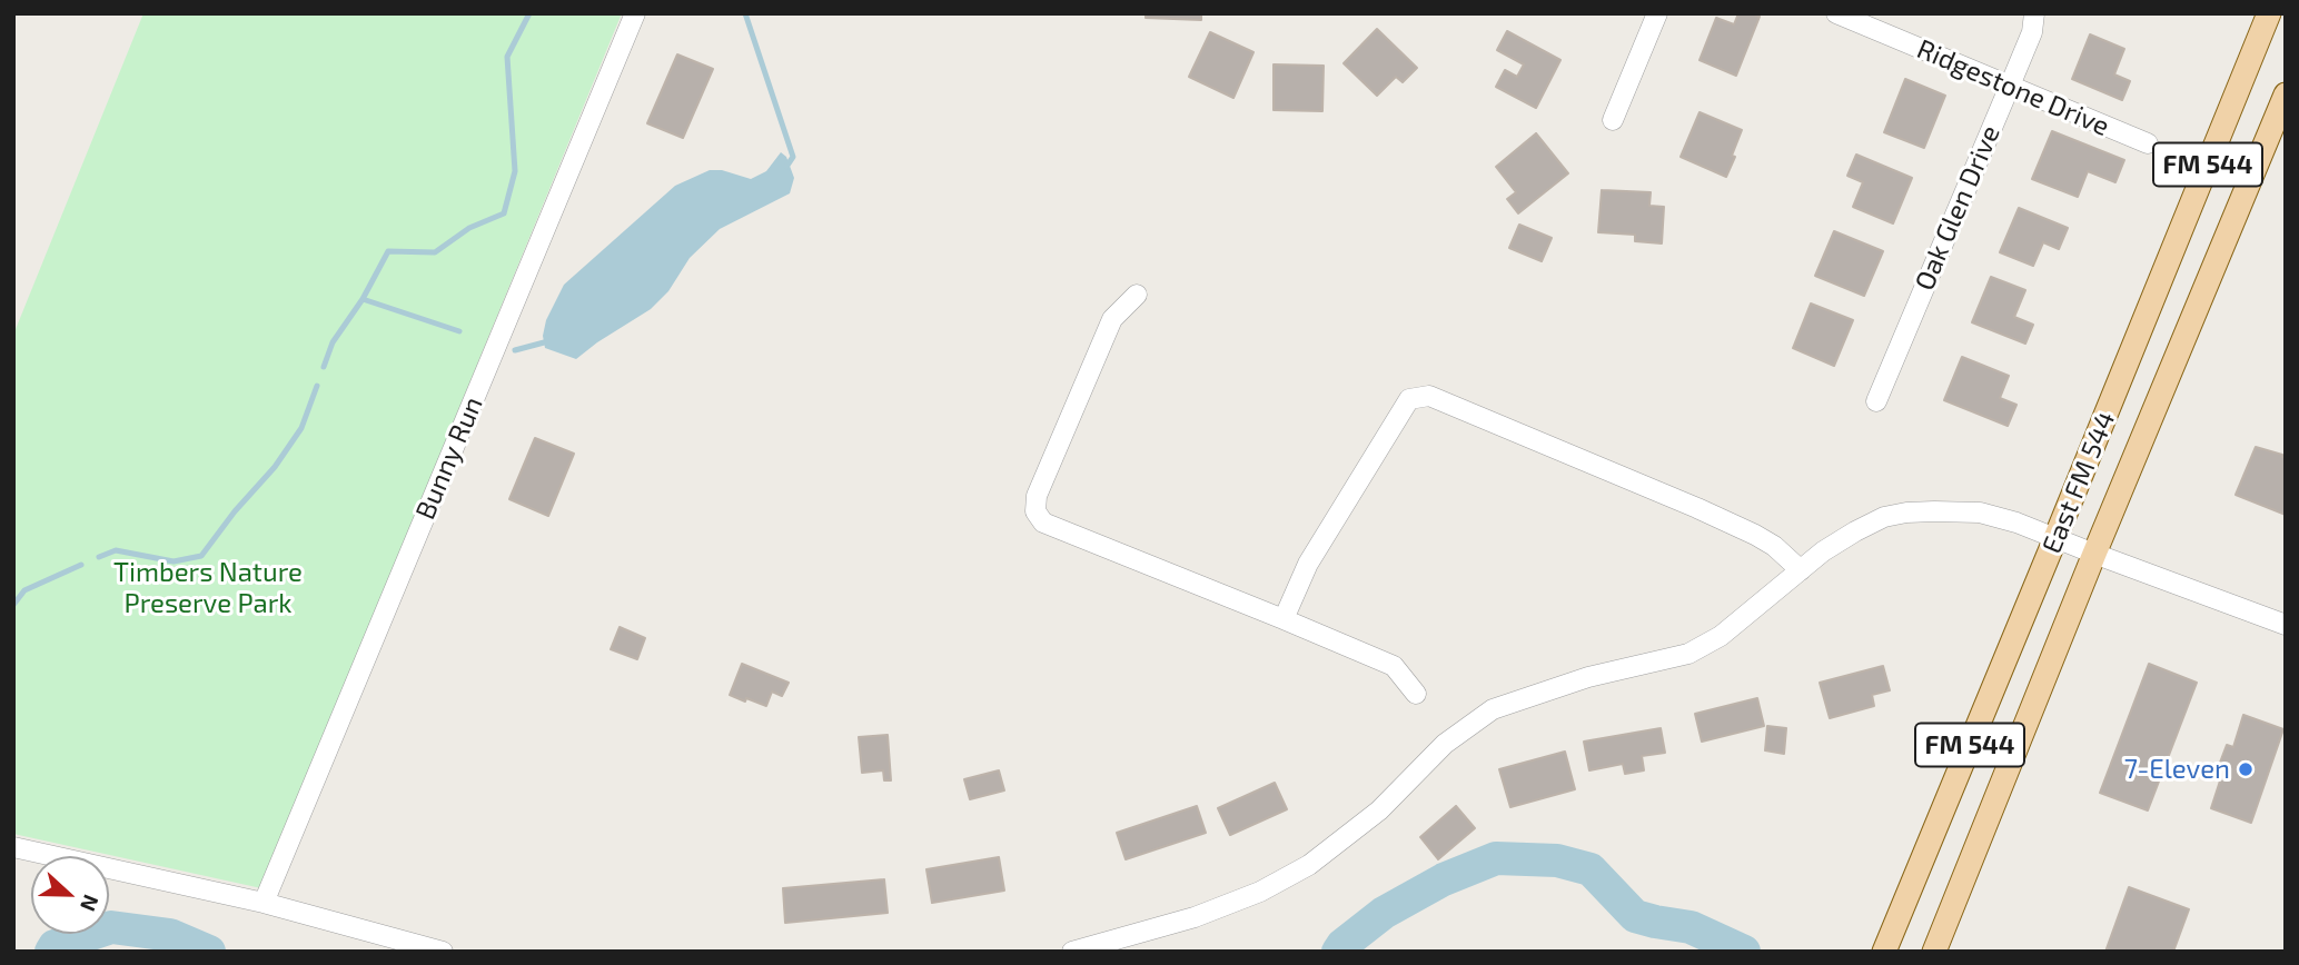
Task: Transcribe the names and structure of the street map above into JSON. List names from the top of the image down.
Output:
{
  "streets": {
    "main road": ["FM 544", "East FM 544"],
    "street": ["Ridgestone Drive", "Oak Glen Drive", "Bunny Run"]
  },
  "crossings": [
    ["Ridgestone Drive", "Oak Glen Drive"]
  ],
  "parks": ["Timbers Nature Preserve Park"],
  "places": ["7-Eleven"],
  "north": "right"
}
